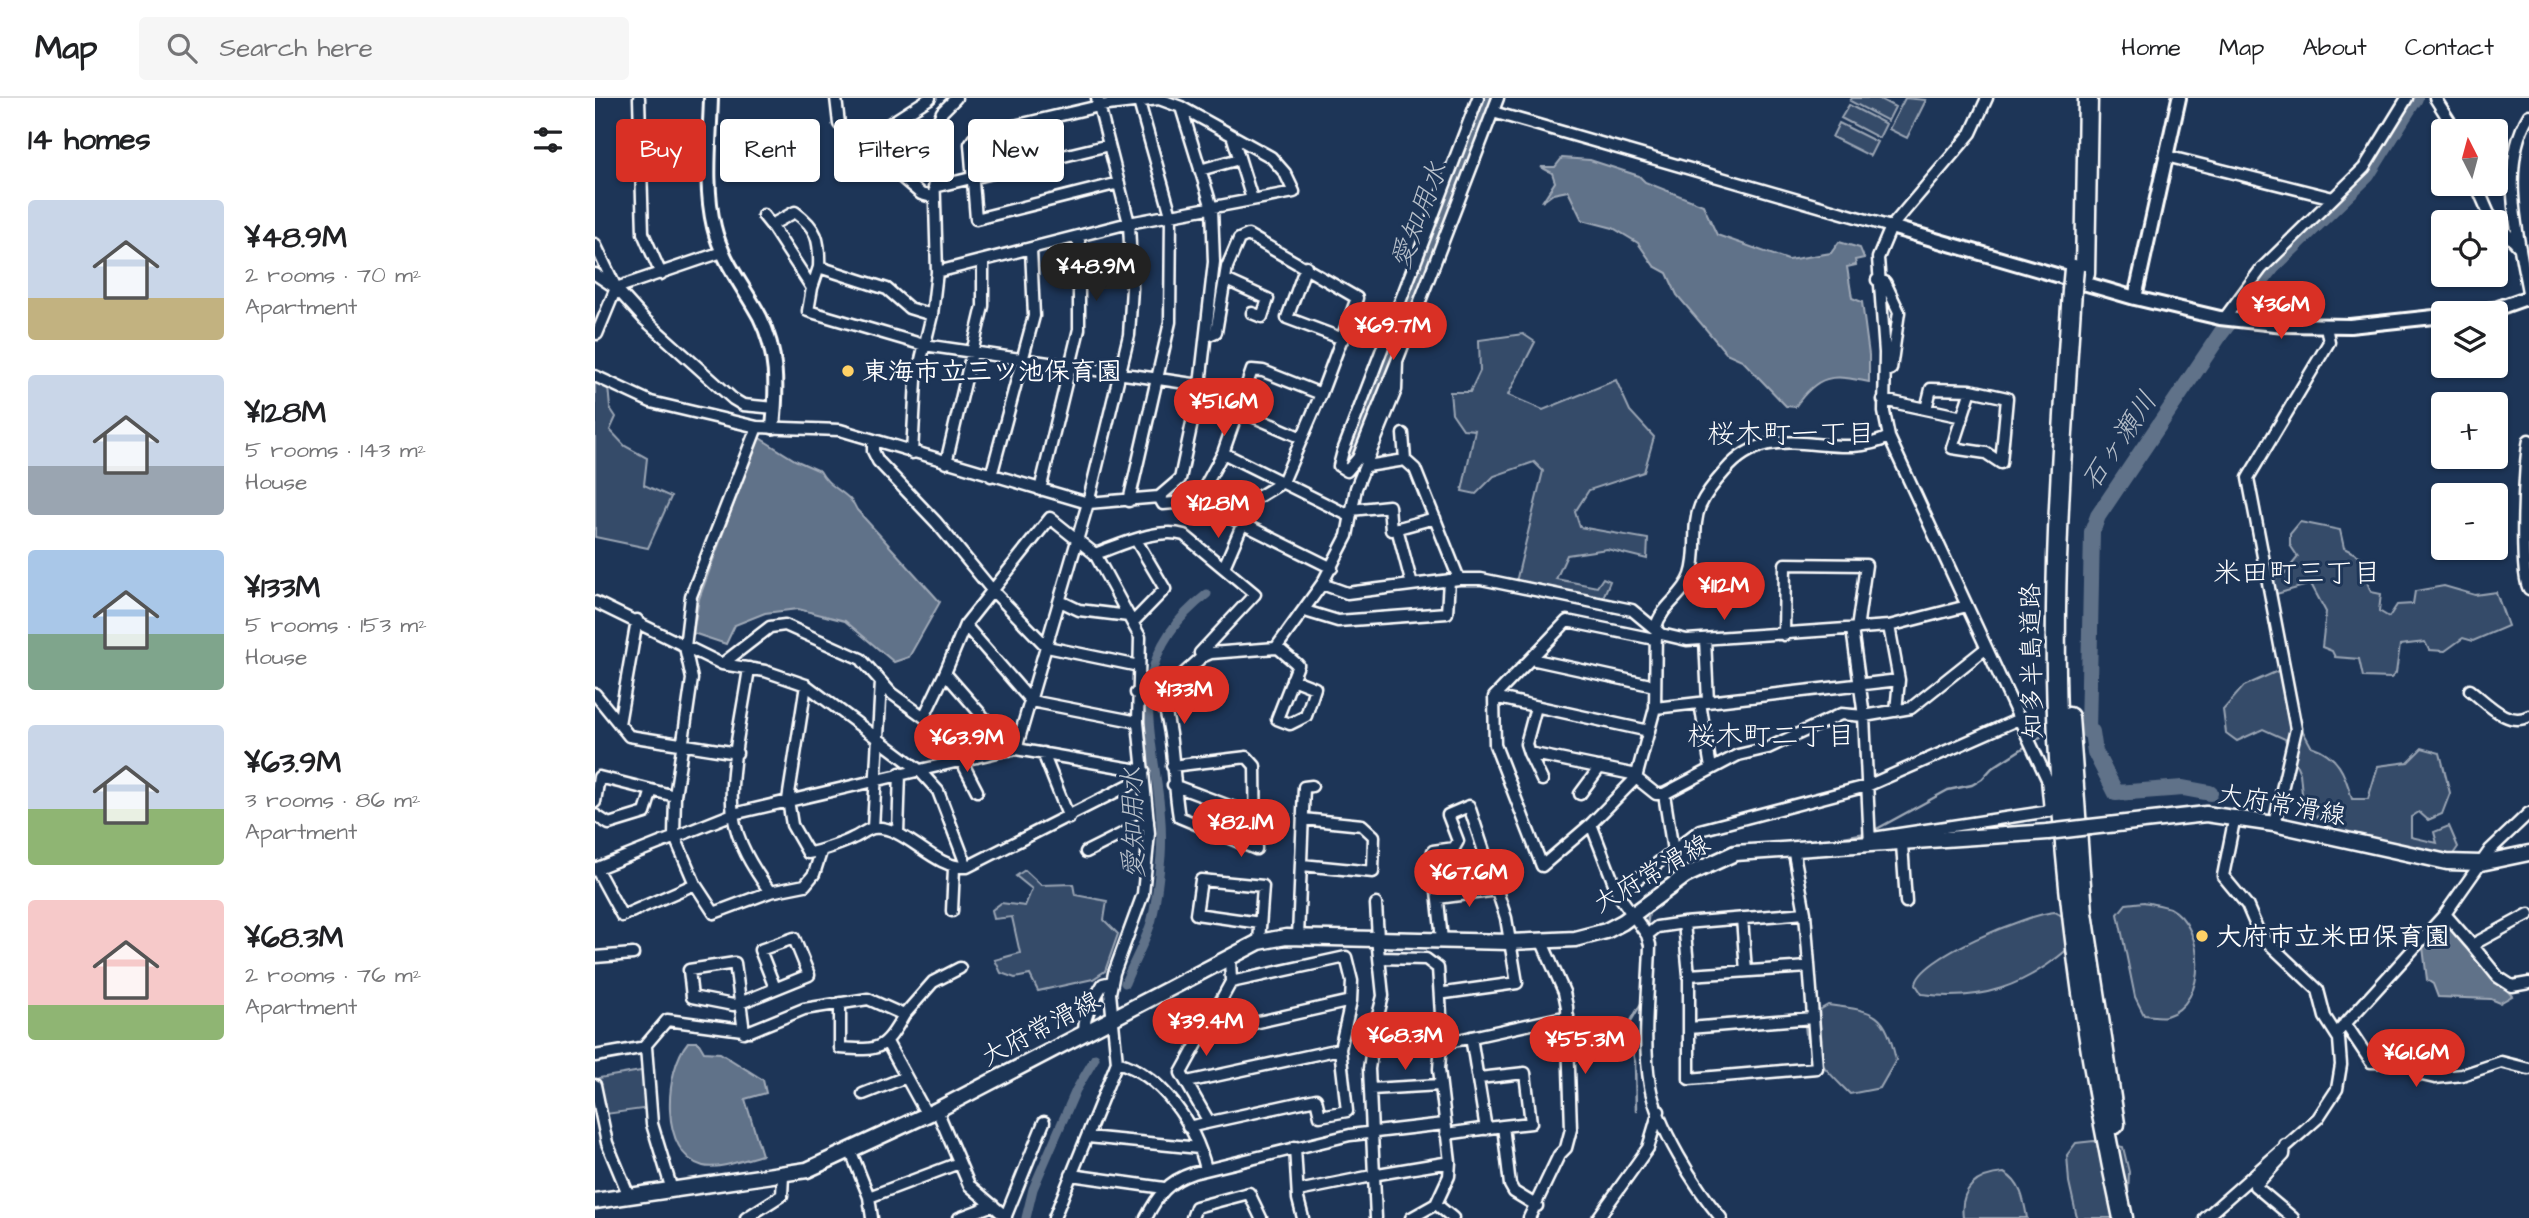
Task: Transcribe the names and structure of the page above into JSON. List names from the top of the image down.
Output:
{
  "streets": {
    "highway": ["知多半島道路"],
    "main road": ["大府常滑線"]
  },
  "districts": ["桜木町一丁目", "米田町三丁目", "桜木町二丁目"],
  "water": ["愛知用水", "石ヶ瀬川"],
  "places": ["東海市立三ツ池保育園", "大府市立米田保育園"],
  "north": "top",
  "page": {
    "header": "Map",
    "search": "Search here",
    "nav": [
      "Home",
      "Map",
      "About",
      "Contact"
    ],
    "heading": "14 homes",
    "map_buttons": ["+", "−"],
    "chip": [
      "Buy",
      "Rent",
      "Filters",
      "New"
    ],
    "list": [
      {
        "name": "¥48.9M",
        "note": "2 rooms · 70 m² · Apartment"
      },
      {
        "name": "¥128M",
        "note": "5 rooms · 143 m² · House"
      },
      {
        "name": "¥133M",
        "note": "5 rooms · 153 m² · House"
      },
      {
        "name": "¥63.9M",
        "note": "3 rooms · 86 m² · Apartment"
      },
      {
        "name": "¥68.3M",
        "note": "2 rooms · 76 m² · Apartment"
      }
    ],
    "price": [
      "¥48.9M",
      "¥36M",
      "¥69.7M",
      "¥51.6M",
      "¥128M",
      "¥112M",
      "¥133M",
      "¥63.9M",
      "¥82.1M",
      "¥67.6M",
      "¥39.4M",
      "¥68.3M",
      "¥55.3M",
      "¥61.6M"
    ]
  }
}
